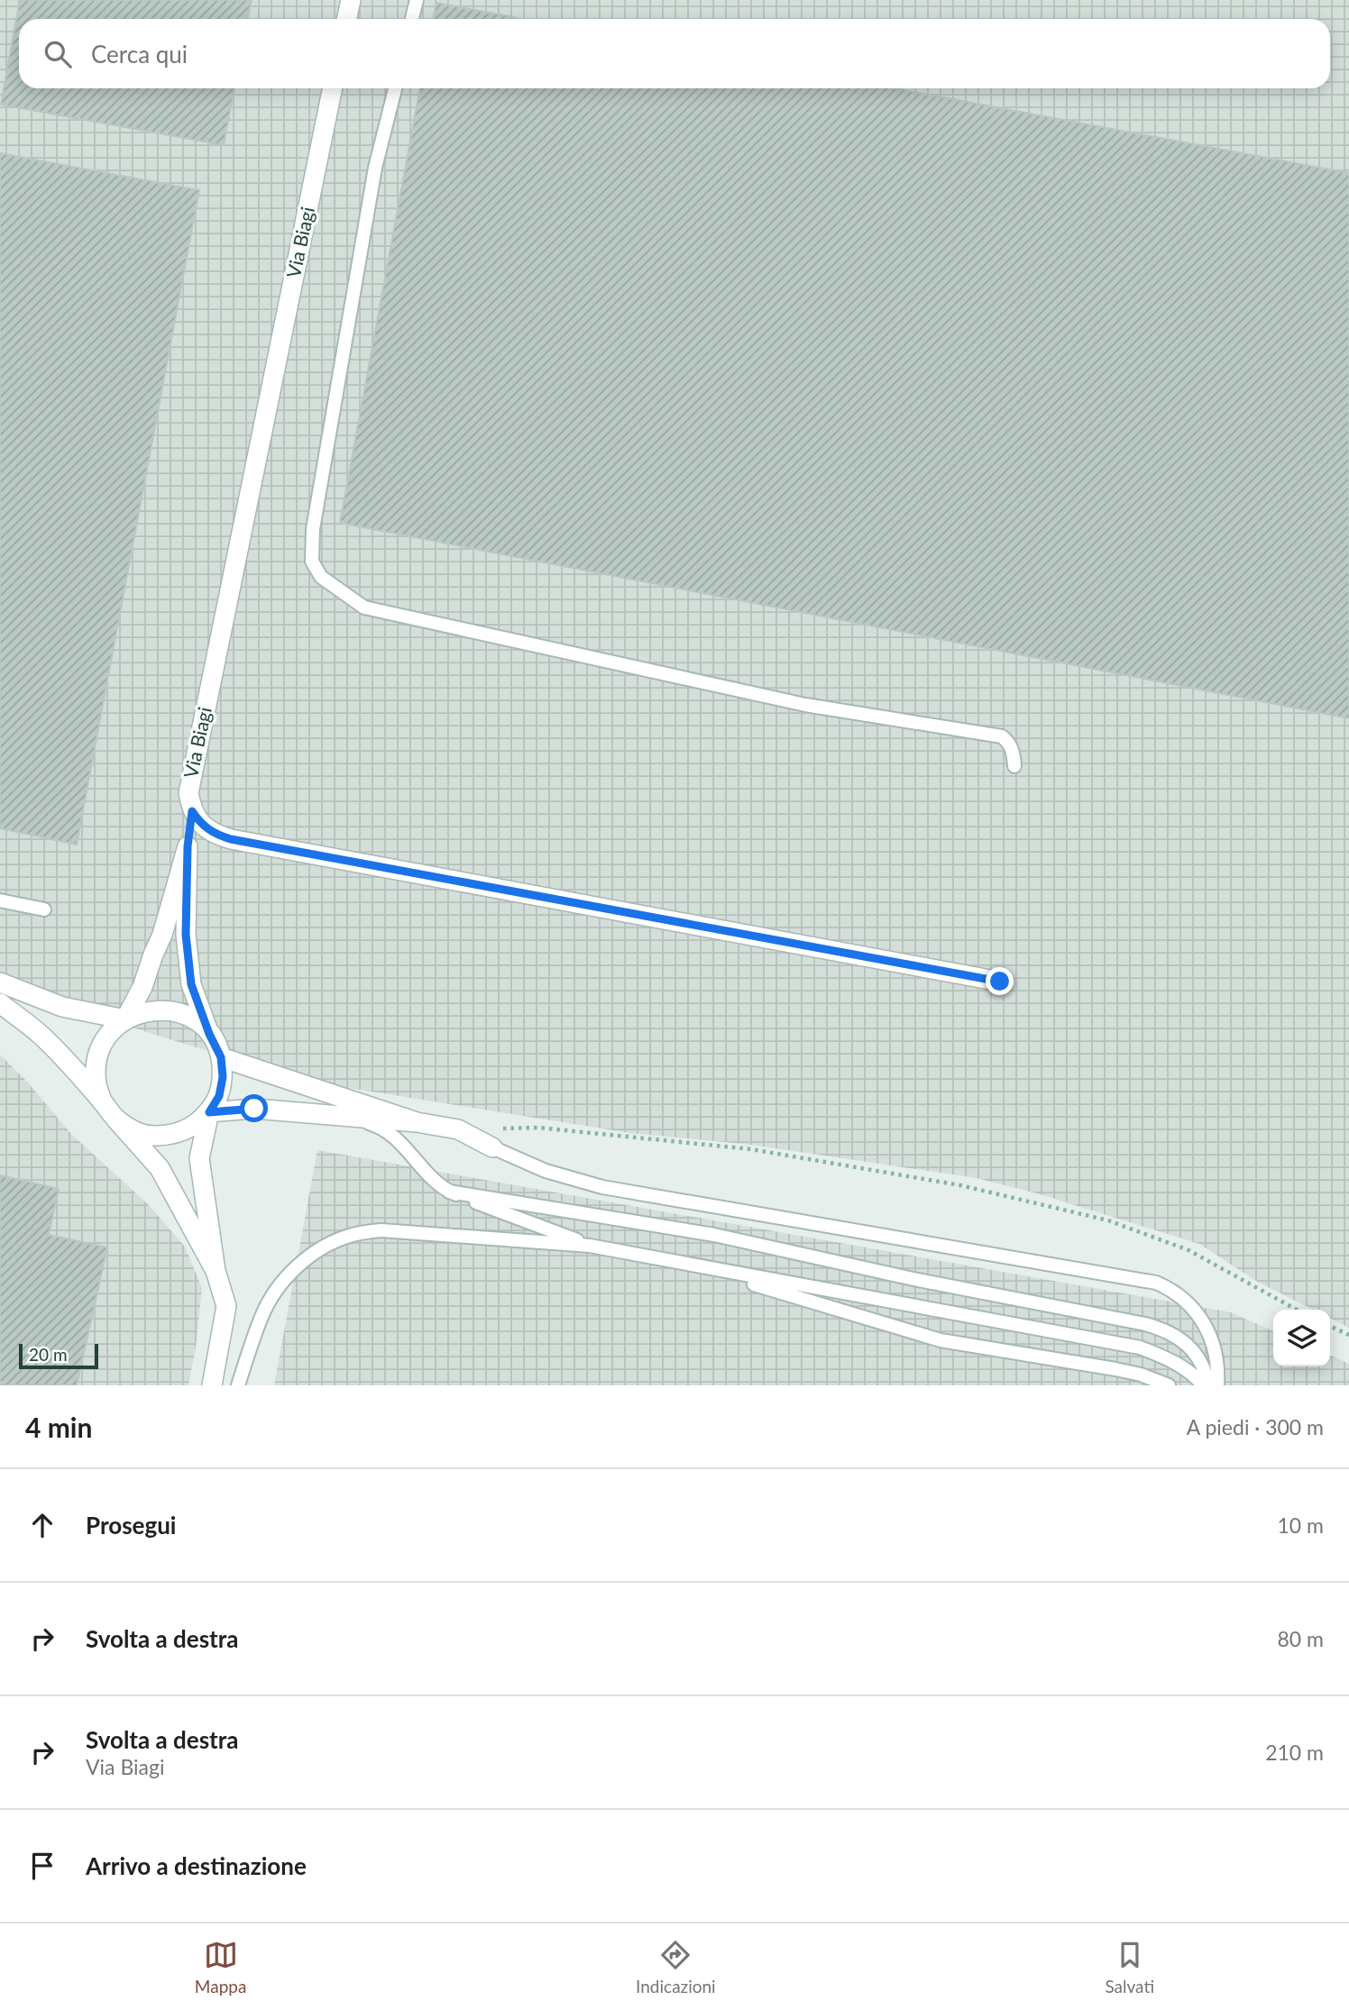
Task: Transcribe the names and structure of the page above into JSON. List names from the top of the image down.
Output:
{
  "streets": {
    "street": ["Via Biagi"]
  },
  "scale_bar": "20 m",
  "page": {
    "search": "Cerca qui",
    "scale": "20 m",
    "heading": ["4 min", "A piedi · 300 m"],
    "list": [
      ["Prosegui", "10 m"],
      ["Svolta a destra", "80 m"],
      ["Svolta a destra", "Via Biagi", "210 m"],
      "Arrivo a destinazione"
    ],
    "nav": ["Mappa", "Indicazioni", "Salvati"]
  }
}
